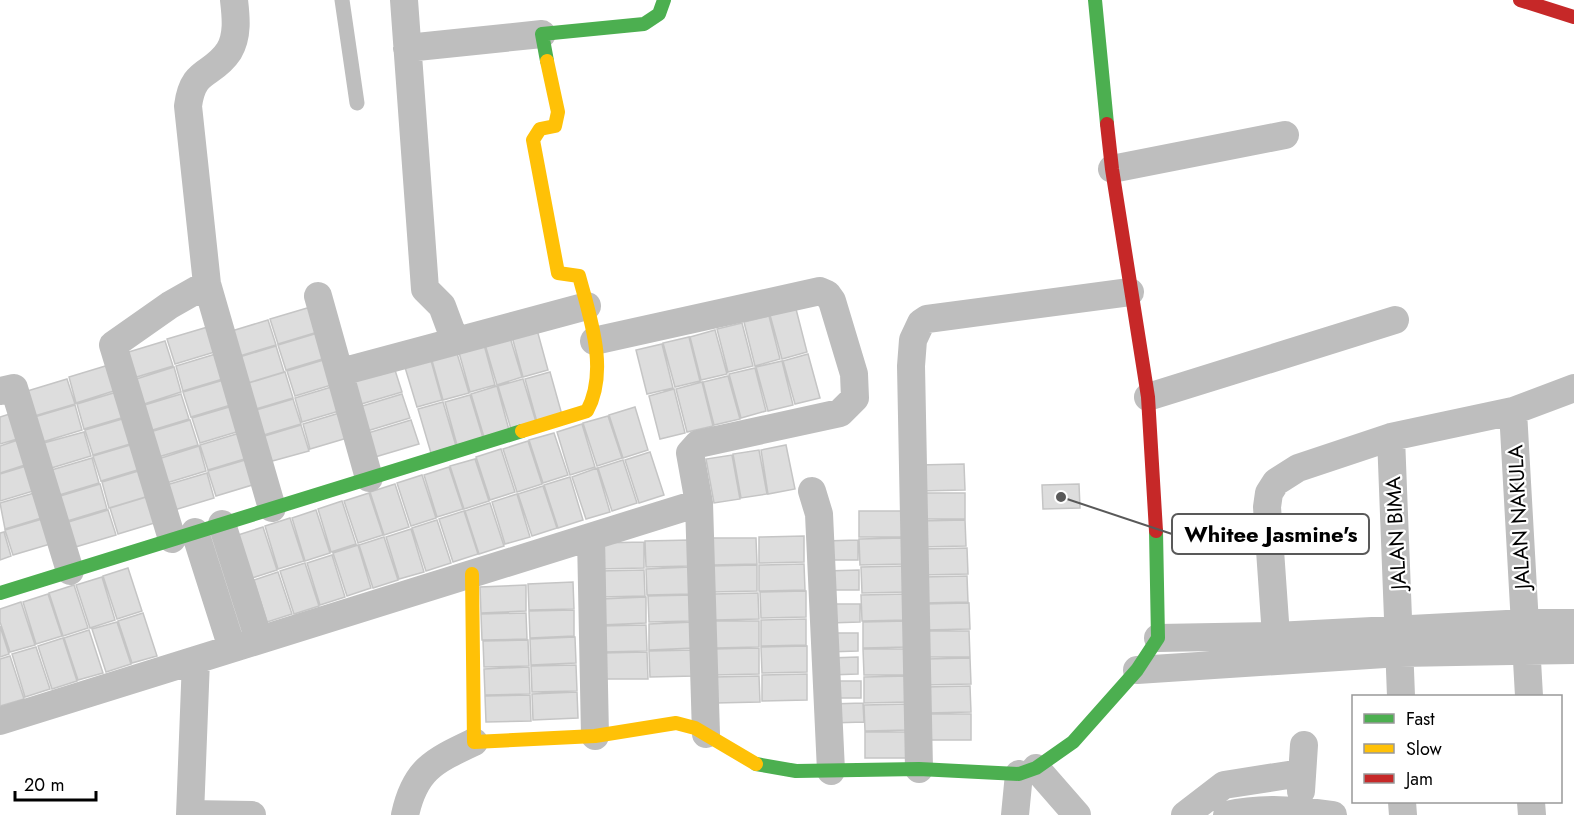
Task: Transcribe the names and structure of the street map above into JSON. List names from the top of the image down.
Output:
{
  "streets": {
    "street": ["JALAN NAKULA", "JALAN BIMA"]
  },
  "places": ["Whitee Jasmine's"],
  "legend": ["Fast", "Slow", "Jam"],
  "scale_bar": "20 m"
}
